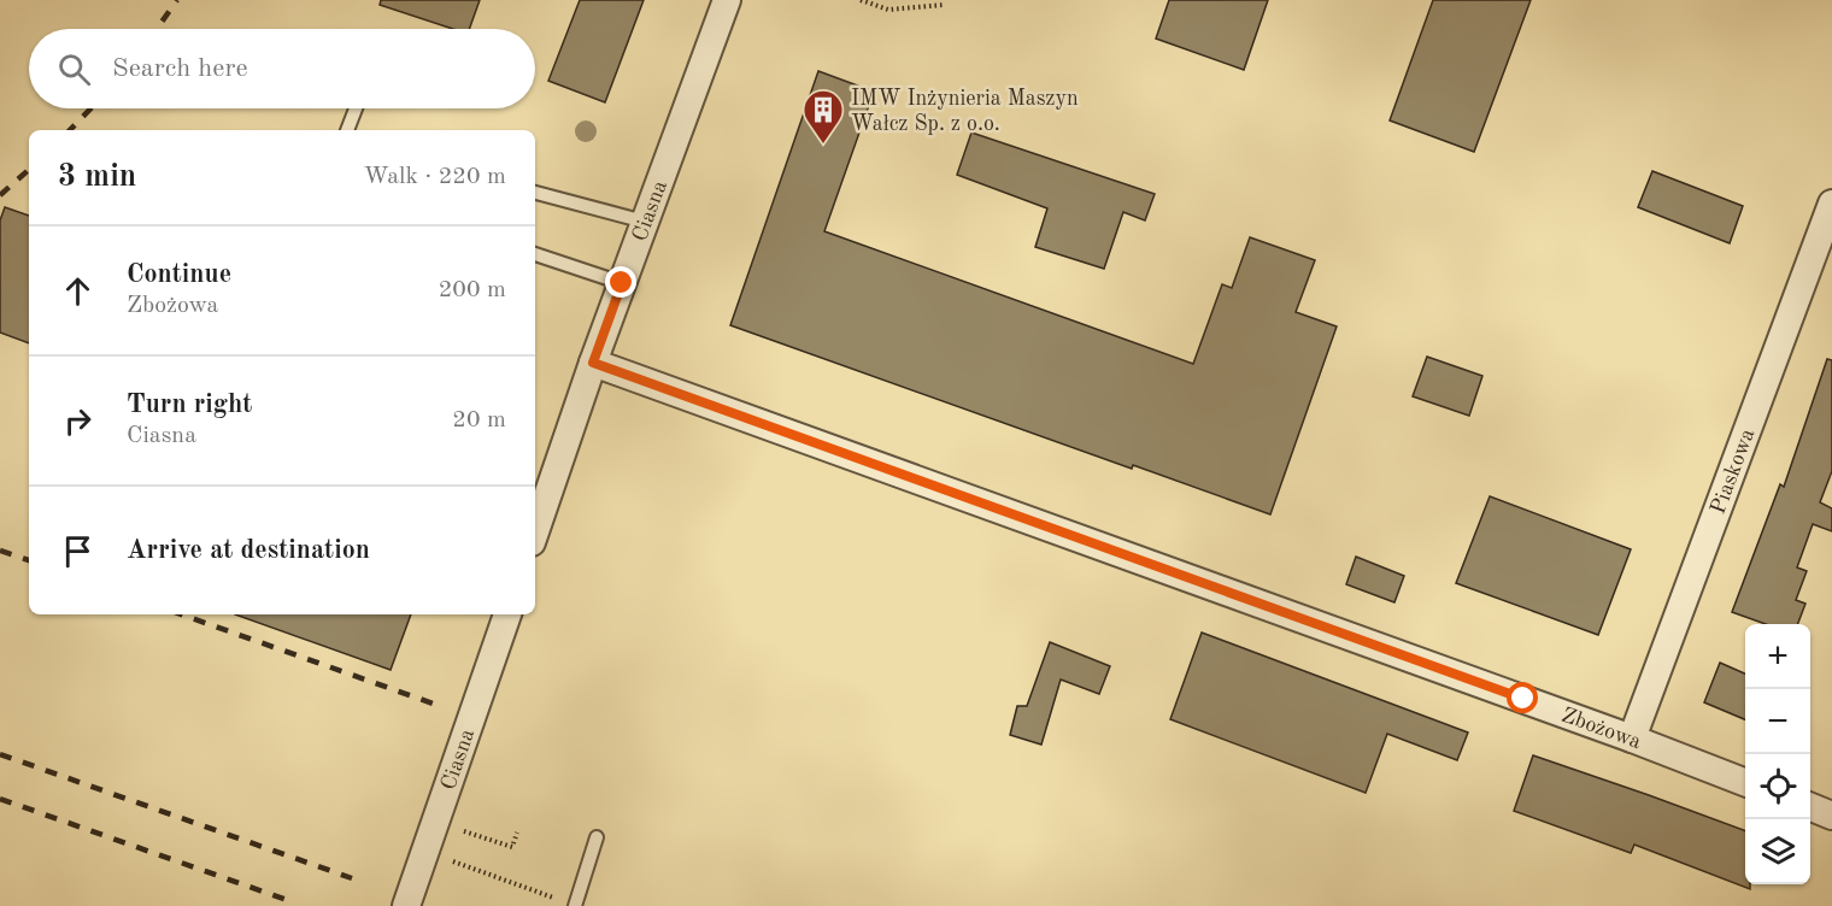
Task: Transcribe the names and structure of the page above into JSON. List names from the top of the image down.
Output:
{
  "streets": {
    "street": ["Ciasna", "Piaskowa", "Zbożowa"]
  },
  "crossings": [
    ["Ciasna", "Zbożowa"],
    ["Piaskowa", "Zbożowa"]
  ],
  "places": {
    "building": ["IMW Inżynieria Maszyn Wałcz Sp. z o.o."]
  },
  "page": {
    "search": "Search here",
    "heading": ["3 min", "Walk · 220 m"],
    "list": [
      ["Continue", "Zbożowa", "200 m"],
      ["Turn right", "Ciasna", "20 m"],
      "Arrive at destination"
    ],
    "map_buttons": ["+", "−"]
  }
}
